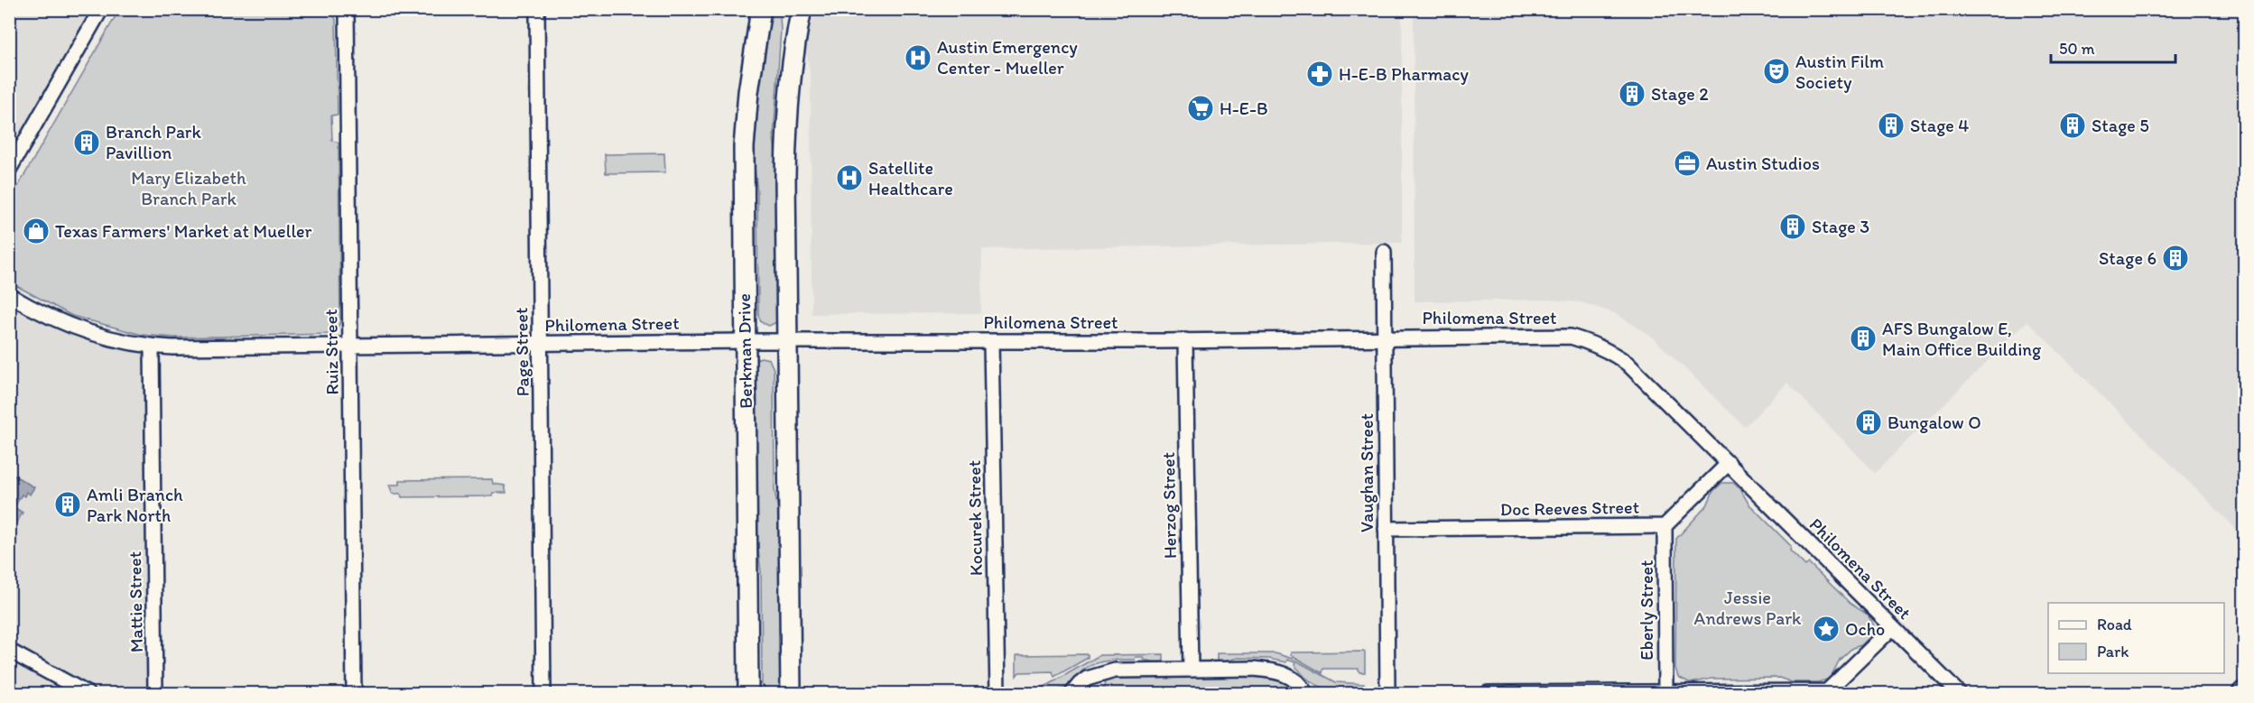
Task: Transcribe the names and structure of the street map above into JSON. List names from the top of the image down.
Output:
{
  "streets": {
    "street": [
      "Philomena Street",
      "Berkman Drive",
      "Ruiz Street",
      "Page Street",
      "Vaughan Street",
      "Herzog Street",
      "Doc Reeves Street",
      "Kocurek Street",
      "Mattie Street",
      "Eberly Street"
    ]
  },
  "crossings": [
    ["Philomena Street", "Berkman Drive"],
    ["Philomena Street", "Ruiz Street"],
    ["Philomena Street", "Page Street"],
    ["Philomena Street", "Vaughan Street"],
    ["Philomena Street", "Herzog Street"],
    ["Philomena Street", "Kocurek Street"],
    ["Philomena Street", "Mattie Street"],
    ["Vaughan Street", "Doc Reeves Street"],
    ["Doc Reeves Street", "Eberly Street"]
  ],
  "parks": ["Mary Elizabeth Branch Park", "Jessie Andrews Park"],
  "places": {
    "hospital": ["Austin Emergency Center - Mueller", "Satellite Healthcare"],
    "theatre": ["Austin Film Society"],
    "pharmacy": ["H-E-B Pharmacy"],
    "building": [
      "Stage 2",
      "Stage 4",
      "Stage 5",
      "Branch Park Pavillion",
      "Stage 3",
      "Stage 6",
      "AFS Bungalow E, Main Office Building",
      "Bungalow O",
      "Amli Branch Park North"
    ],
    "supermarket": ["H-E-B"],
    "office": ["Austin Studios"],
    "shop": ["Texas Farmers' Market at Mueller"],
    "place": ["Ocho"]
  },
  "legend": ["Road", "Park"],
  "scale_bar": "50 m"
}
